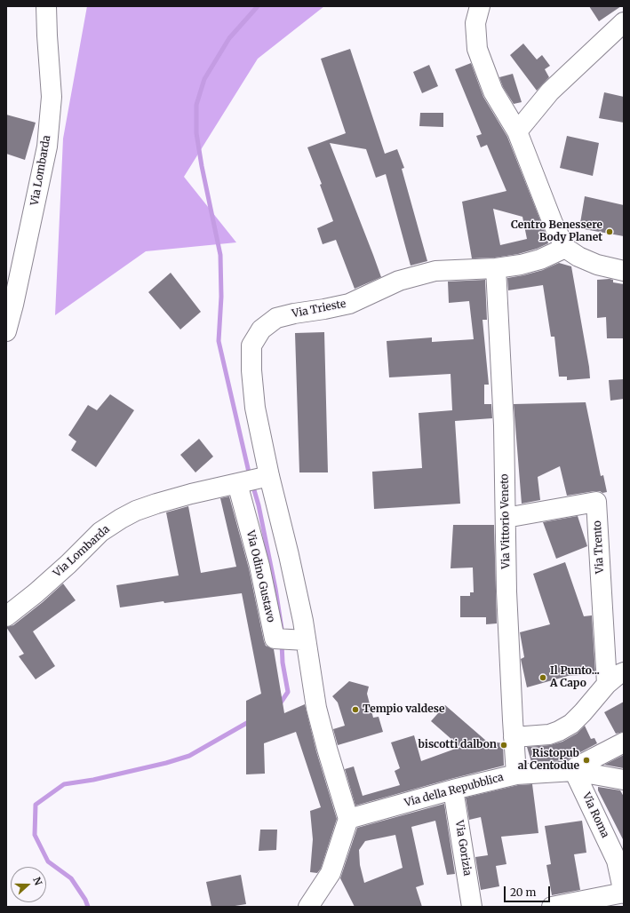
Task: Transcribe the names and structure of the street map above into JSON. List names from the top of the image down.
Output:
{
  "streets": {
    "street": [
      "Via Lombarda",
      "Via Trieste",
      "Via Vittorio Veneto",
      "Via Trento",
      "Via Odino Gustavo",
      "Via della Repubblica",
      "Via Roma",
      "Via Gorizia"
    ]
  },
  "crossings": [
    ["Via Lombarda", "Via Trieste"],
    ["Via Lombarda", "Via Odino Gustavo"],
    ["Via Trieste", "Via Vittorio Veneto"],
    ["Via Vittorio Veneto", "Via Trento"],
    ["Via Vittorio Veneto", "Via della Repubblica"],
    ["Via della Repubblica", "Via Roma"],
    ["Via della Repubblica", "Via Gorizia"]
  ],
  "places": [
    "Centro Benessere Body Planet",
    "Il Punto... A Capo",
    "Tempio valdese",
    "biscotti dalbon",
    "Ristopub al Centodue"
  ],
  "scale_bar": "20 m",
  "north": "right"
}
